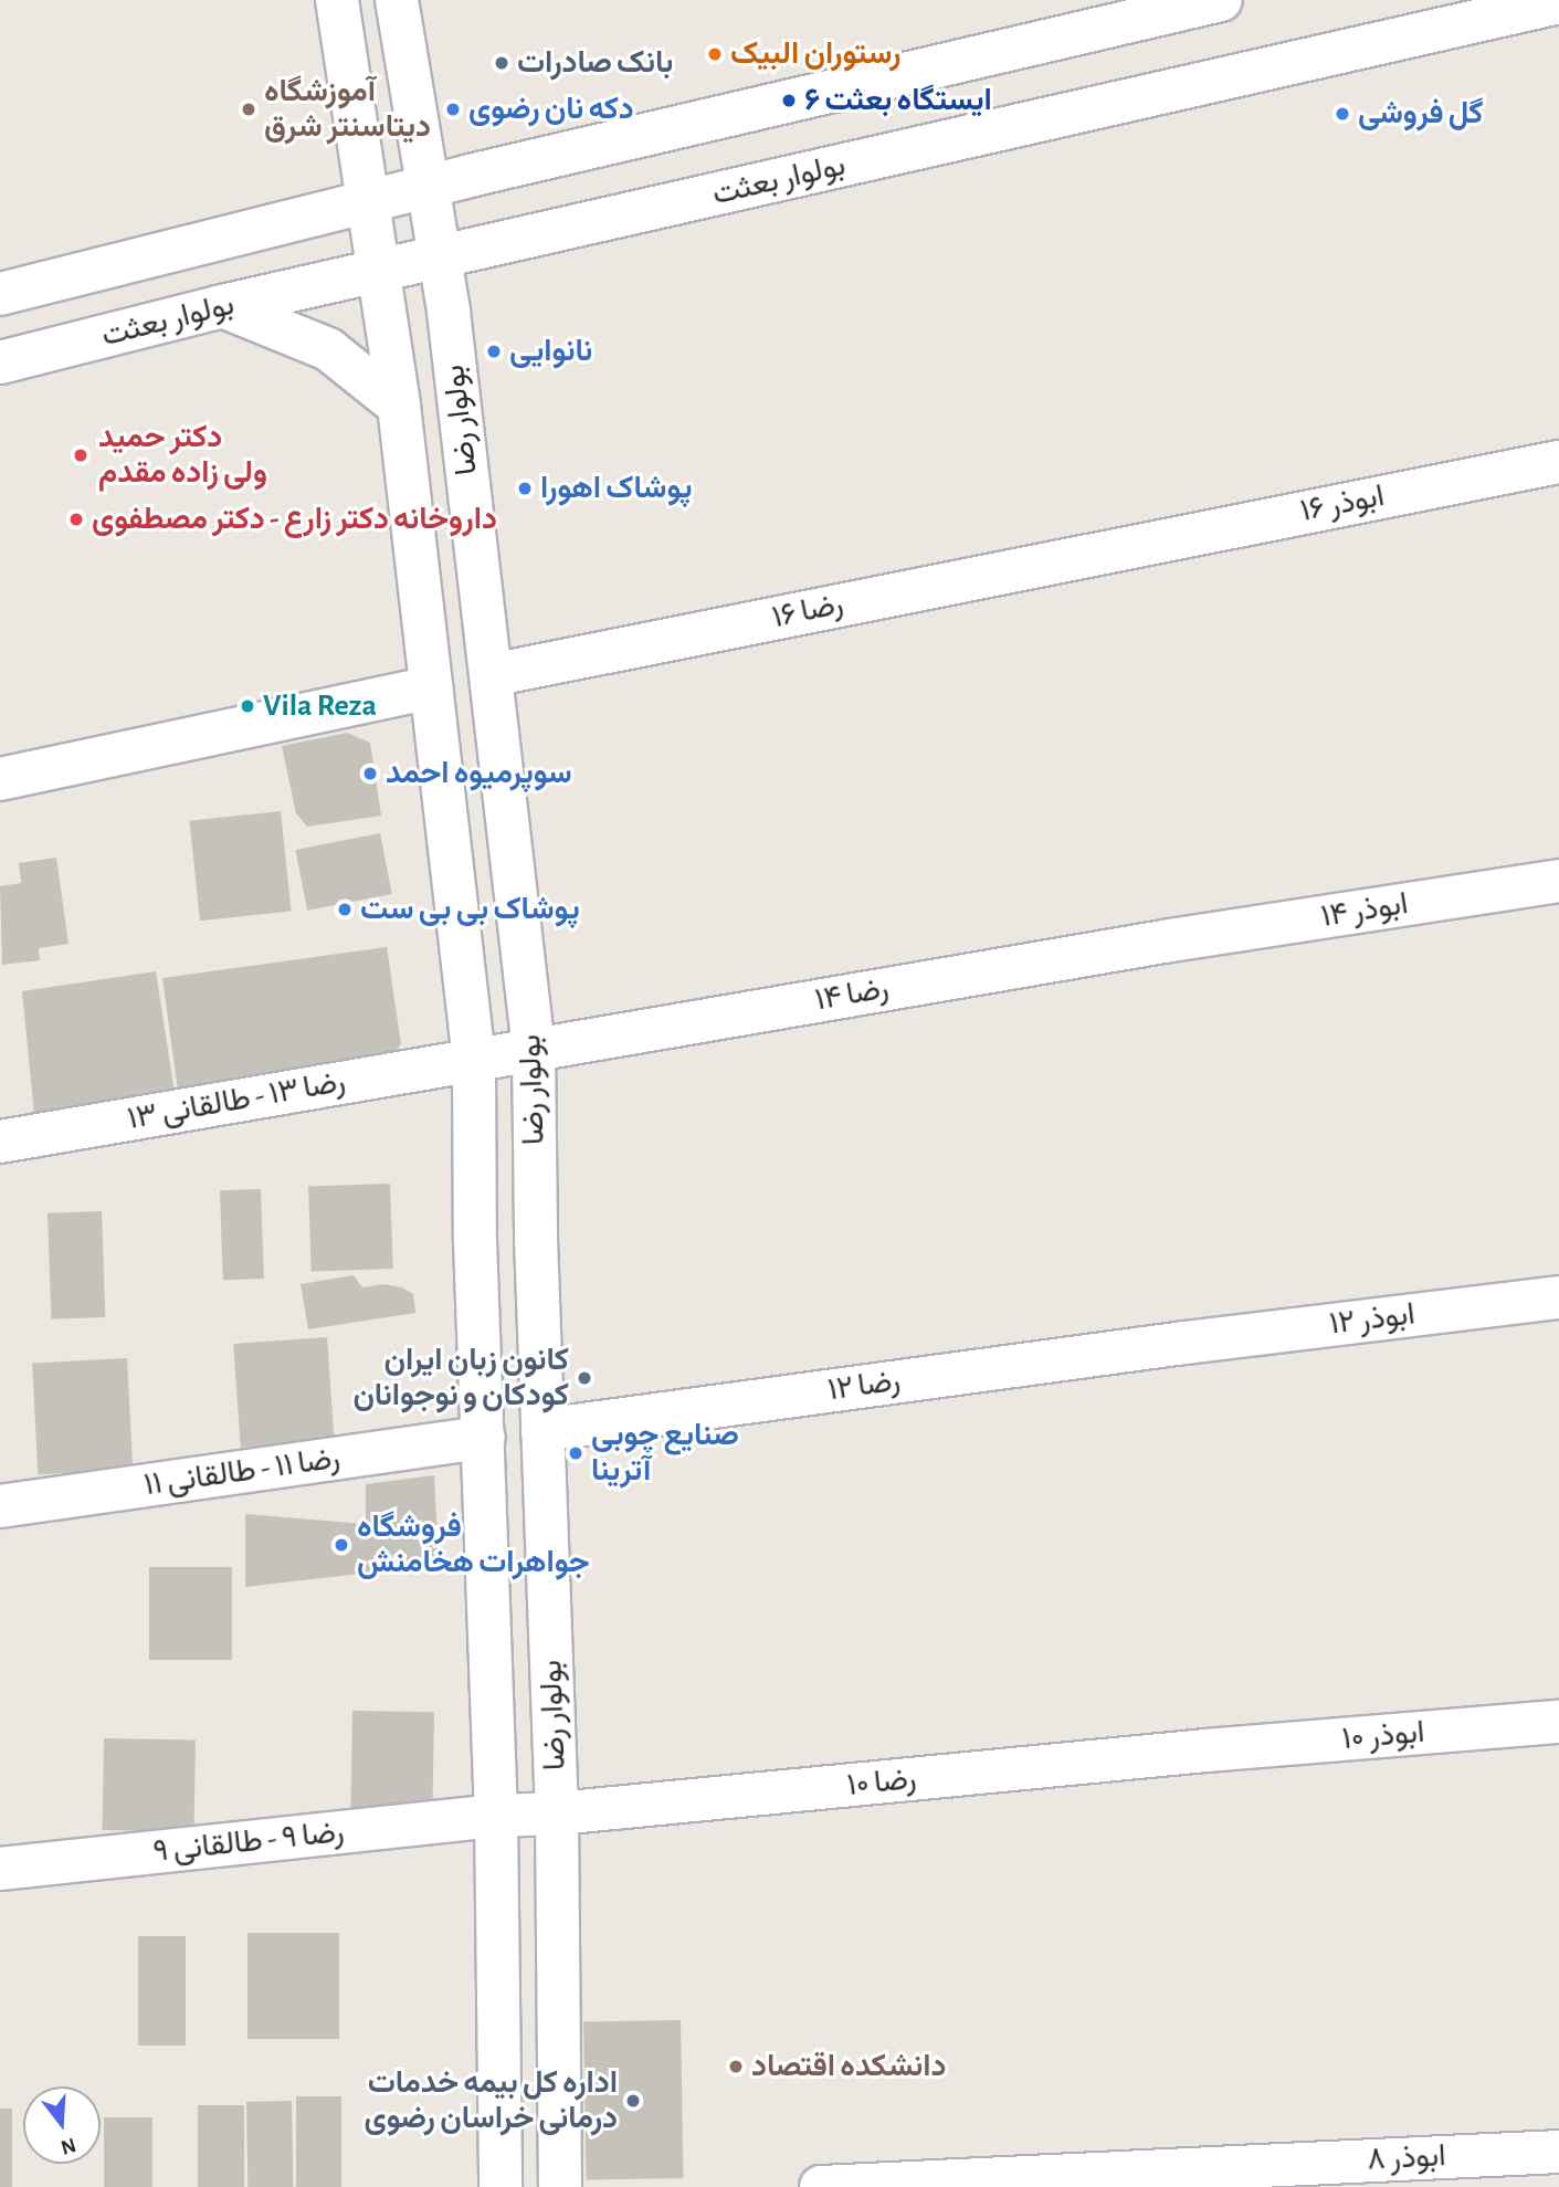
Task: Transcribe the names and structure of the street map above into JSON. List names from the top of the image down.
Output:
{
  "streets": {
    "street": [
      "بولوار بعثت",
      "بولوار رضا",
      "ابوذر ۱۶",
      "رضا ۱۶",
      "ابوذر ۱۴",
      "رضا ۱۴",
      "رضا ۱۳ - طالقانی ۱۳",
      "ابوذر ۱۲",
      "رضا ۱۲",
      "رضا ۱۱ - طالقانی ۱۱",
      "ابوذر ۱۰",
      "رضا ۱۰",
      "رضا ۹ - طالقانی ۹",
      "ابوذر ۸"
    ]
  },
  "crossings": [
    ["بولوار بعثت", "بولوار رضا"],
    ["بولوار رضا", "رضا ۱۶"],
    ["بولوار رضا", "رضا ۱۴"],
    ["بولوار رضا", "رضا ۱۳ - طالقانی ۱۳"],
    ["بولوار رضا", "رضا ۱۲"],
    ["بولوار رضا", "رضا ۱۱ - طالقانی ۱۱"],
    ["بولوار رضا", "رضا ۱۰"],
    ["بولوار رضا", "رضا ۹ - طالقانی ۹"],
    ["ابوذر ۱۶", "رضا ۱۶"],
    ["ابوذر ۱۴", "رضا ۱۴"],
    ["رضا ۱۴", "رضا ۱۳ - طالقانی ۱۳"],
    ["ابوذر ۱۲", "رضا ۱۲"],
    ["ابوذر ۱۰", "رضا ۱۰"],
    ["رضا ۱۰", "رضا ۹ - طالقانی ۹"]
  ],
  "places": [
    "رستوران البیک",
    "بانک صادرات",
    "ایستگاه بعثت ۶",
    "آموزشگاه دیتاسنتر شرق",
    "دکه نان رضوی",
    "گل فروشی",
    "نانوایی",
    "دکتر حمید ولی زاده مقدم",
    "پوشاک اهورا",
    "داروخانه دکتر زارع - دکتر مصطفوی",
    "Vila Reza",
    "سوپرمیوه احمد",
    "پوشاک بی بی ست",
    "کانون زبان ایران کودکان و نوجوانان",
    "صنایع چوبی آترینا",
    "فروشگاه جواهرات هخامنش",
    "دانشکده اقتصاد",
    "اداره کل بیمه خدمات درمانی خراسان رضوی"
  ],
  "north": "bottom"
}
